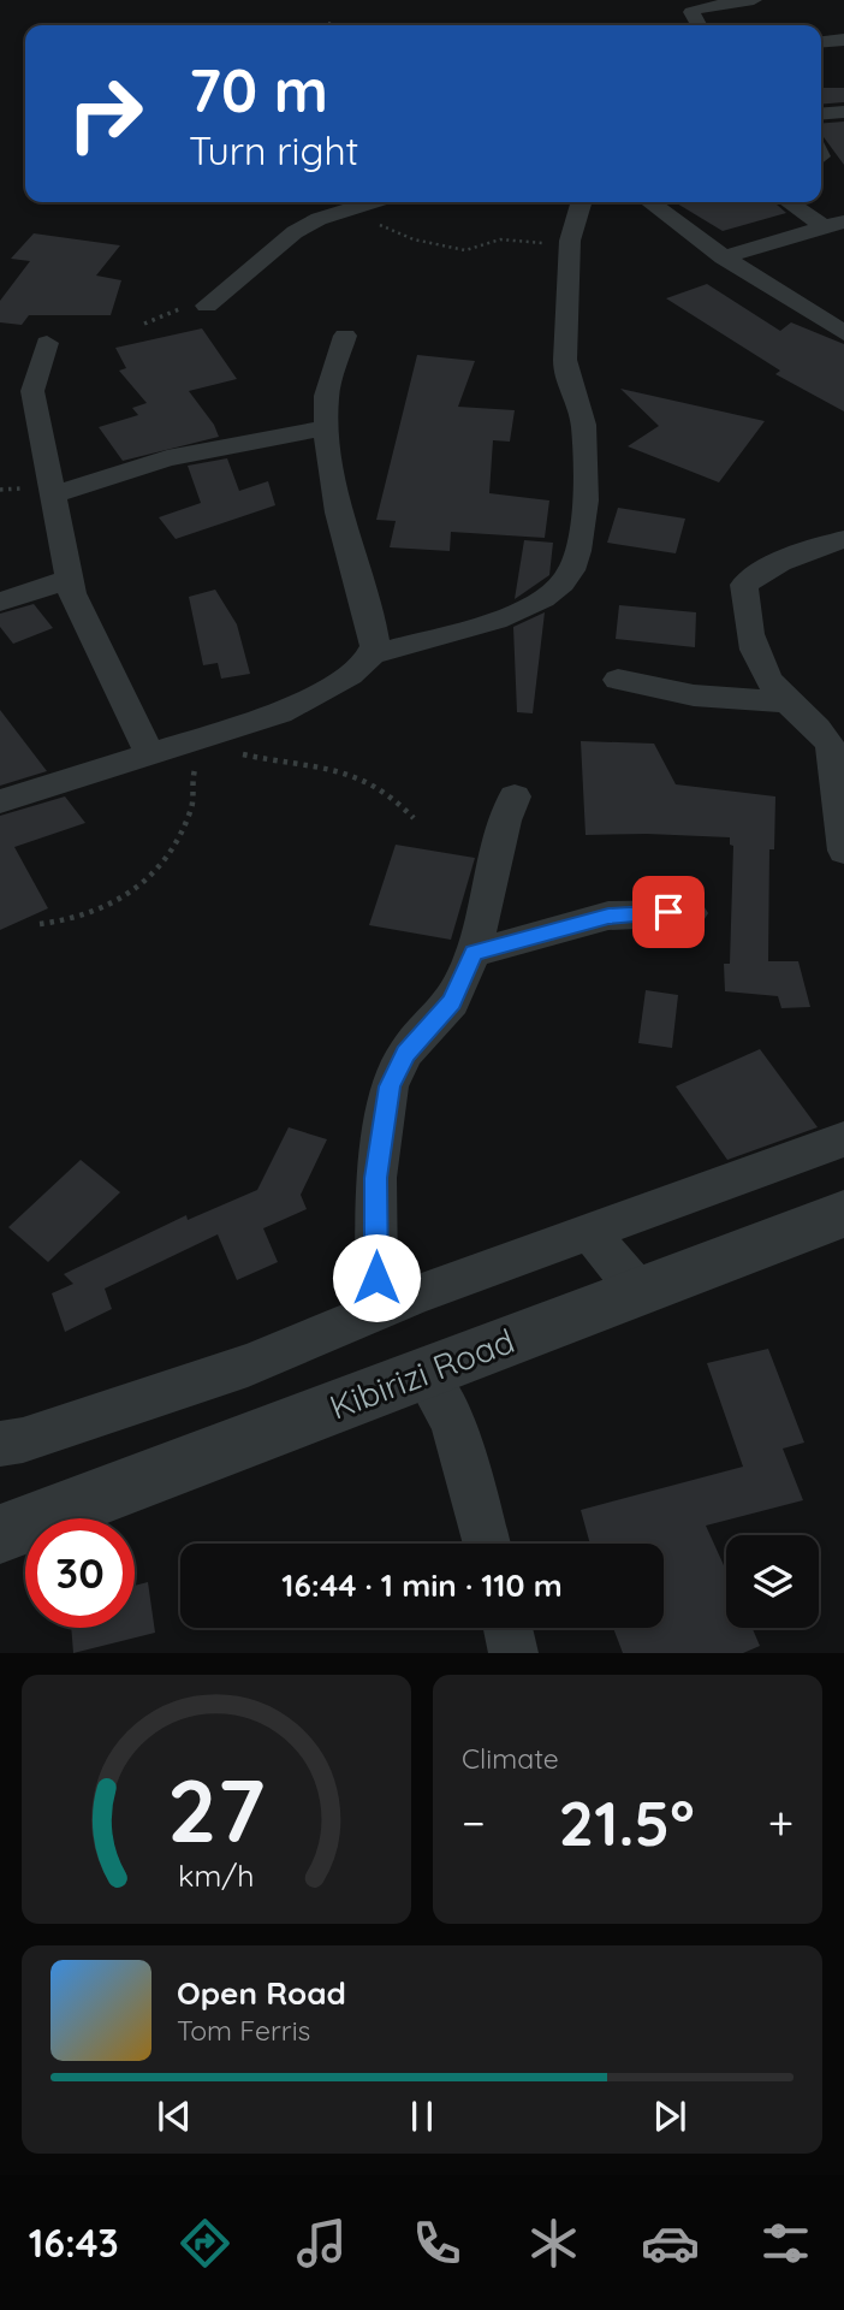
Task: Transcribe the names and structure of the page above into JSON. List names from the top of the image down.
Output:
{
  "streets": {
    "street": ["Kibirizi Road"]
  },
  "page": {
    "turn": ["70 m", "Turn right"],
    "limit": "30",
    "trip": "16:44 · 1 min · 110 m",
    "tile": "Climate",
    "heat": ["−", "21.5°", "+"],
    "song": ["Open Road", "Tom Ferris"],
    "tabs": "16:43",
    "gauge": ["27", "km/h"]
  }
}
